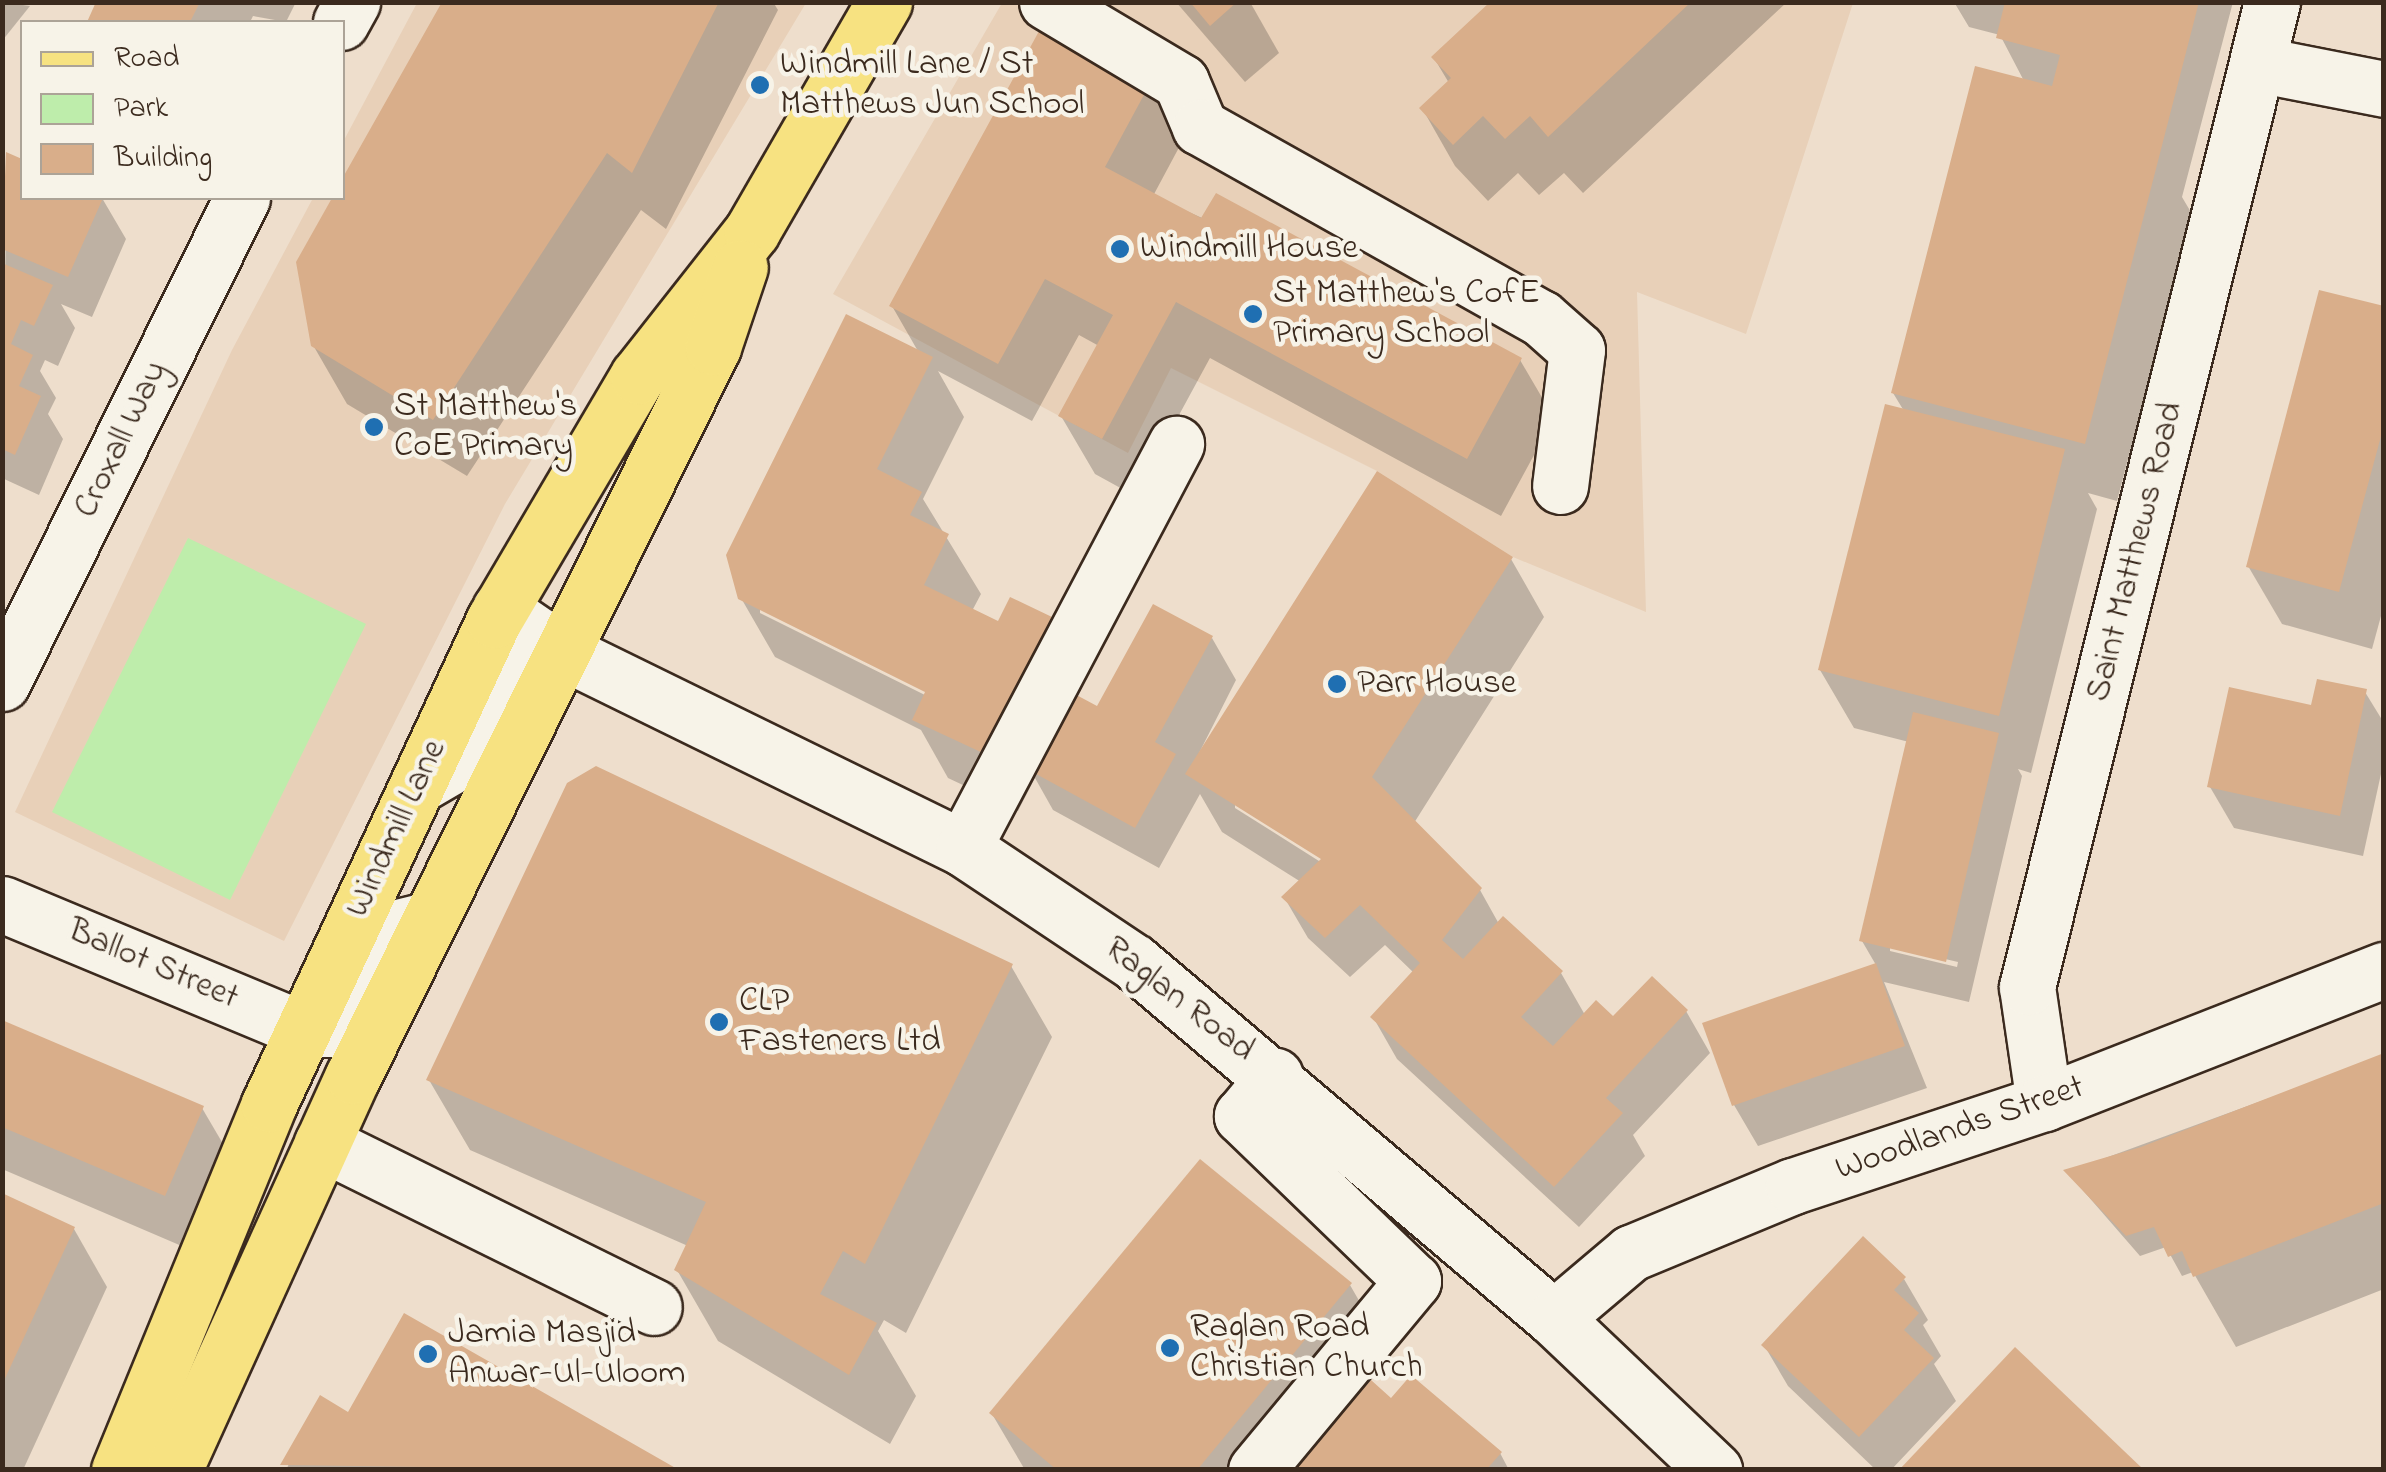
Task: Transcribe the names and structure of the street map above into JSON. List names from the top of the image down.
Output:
{
  "streets": {
    "main road": ["Windmill Lane"],
    "street": [
      "Croxall Way",
      "Saint Matthews Road",
      "Ballot Street",
      "Raglan Road",
      "Woodlands Street"
    ]
  },
  "crossings": [
    ["Saint Matthews Road", "Woodlands Street"],
    ["Windmill Lane", "Ballot Street"],
    ["Windmill Lane", "Raglan Road"],
    ["Raglan Road", "Woodlands Street"]
  ],
  "places": [
    "Windmill Lane / St Matthews Jun School",
    "Windmill House",
    "St Matthew's CofE Primary School",
    "St Matthew's CoE Primary",
    "Parr House",
    "CLP Fasteners Ltd",
    "Raglan Road Christian Church",
    "Jamia Masjid Anwar-Ul-Uloom"
  ],
  "legend": ["Road", "Park", "Building"]
}
